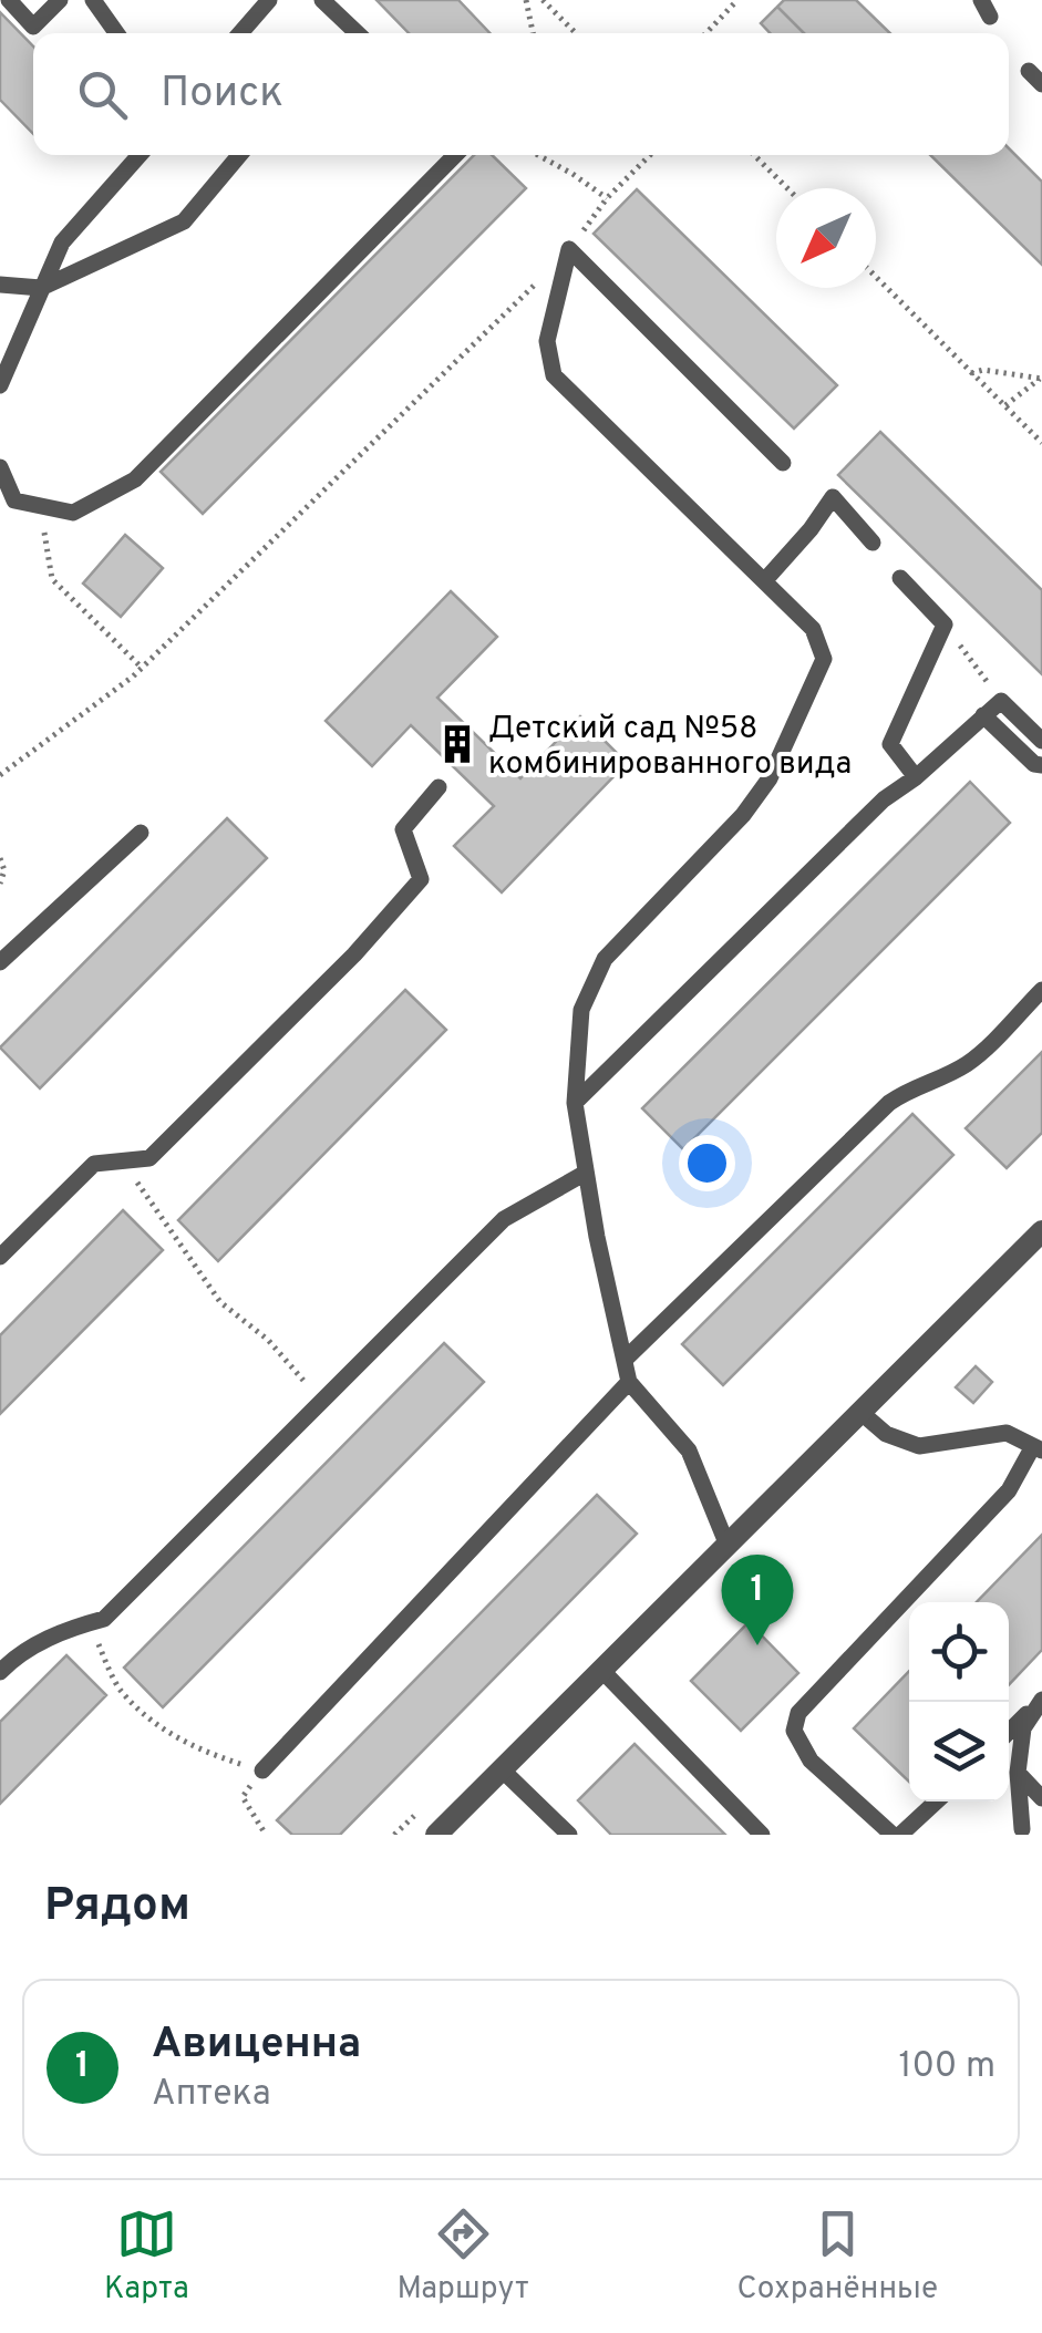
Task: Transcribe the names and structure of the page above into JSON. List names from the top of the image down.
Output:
{
  "places": {
    "building": ["Детский сад №58 комбинированного вида"]
  },
  "north": "bottom left",
  "page": {
    "search": "Поиск",
    "pins": "1",
    "heading": "Рядом",
    "list": [
      {
        "mark": "1",
        "name": "Авиценна",
        "note": "Аптека",
        "value": "100 m"
      }
    ],
    "nav": ["Карта", "Маршрут", "Сохранённые"]
  }
}
